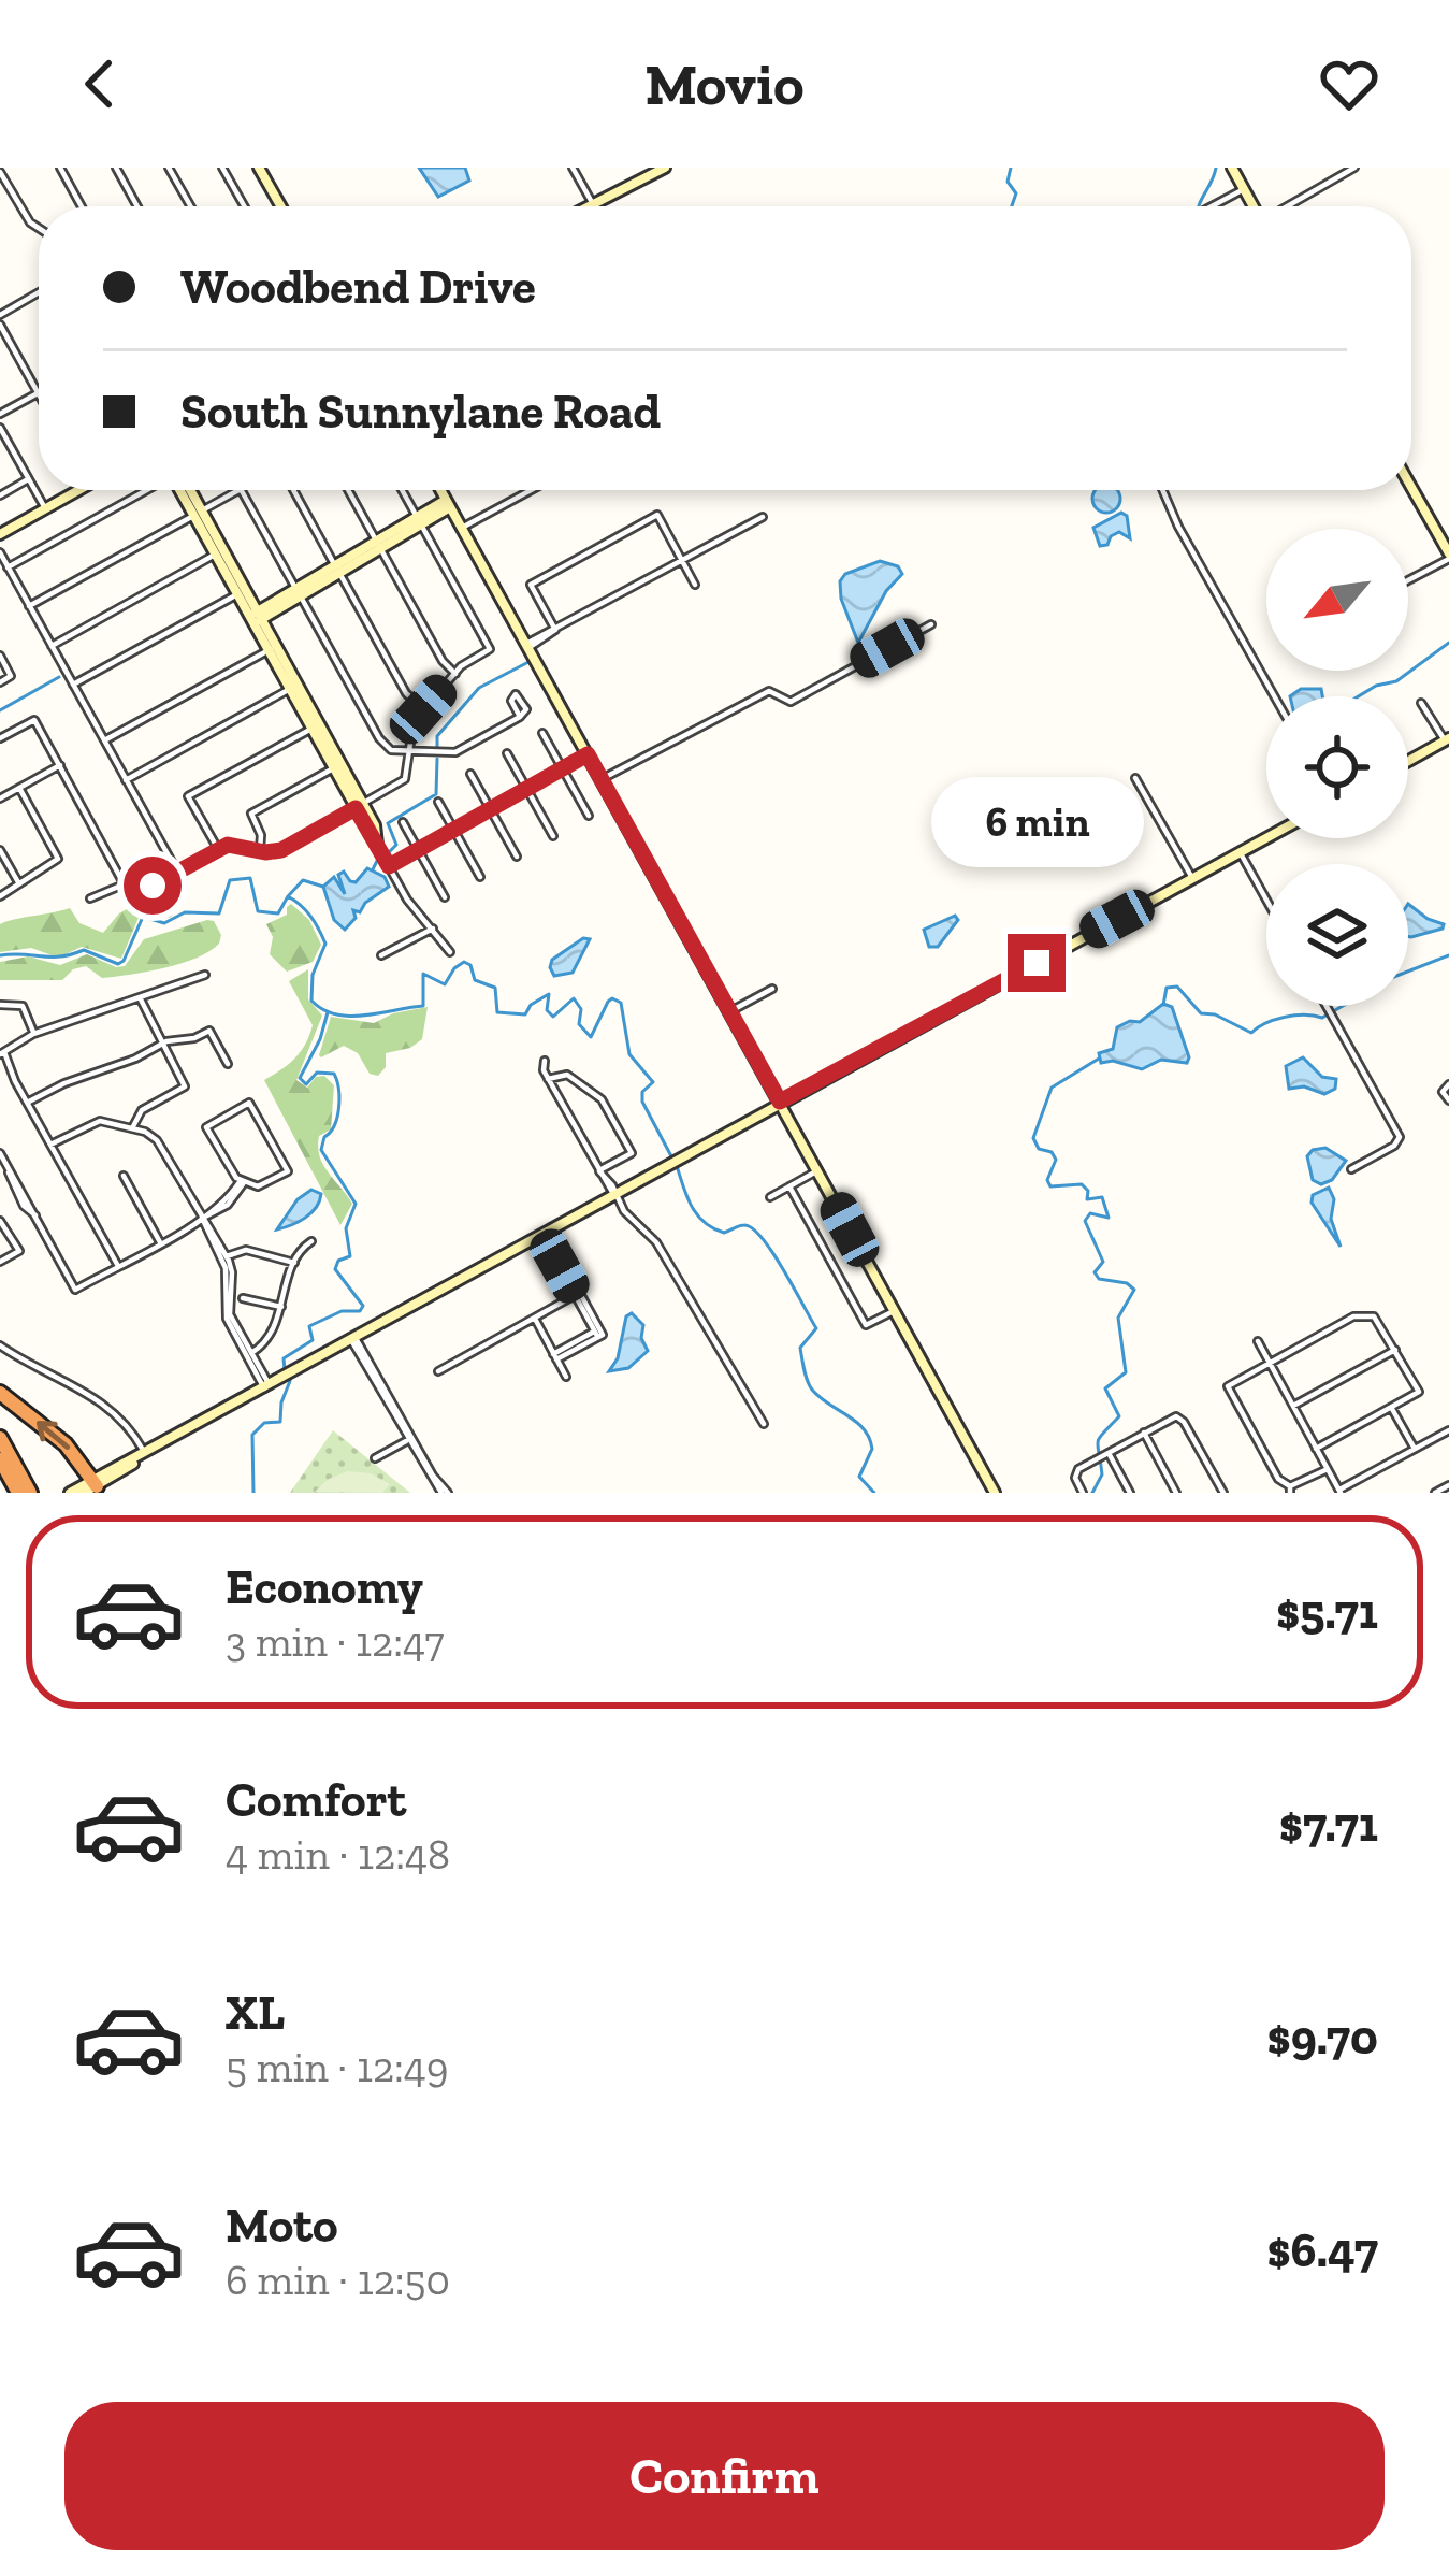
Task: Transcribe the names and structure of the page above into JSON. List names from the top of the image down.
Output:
{
  "north": "bottom left",
  "page": {
    "header": "Movio",
    "banner": ["Woodbend Drive", "South Sunnylane Road"],
    "bubble": "6 min",
    "list": [
      {
        "name": "Economy",
        "note": "3 min · 12:47",
        "value": "$5.71"
      },
      {
        "name": "Comfort",
        "note": "4 min · 12:48",
        "value": "$7.71"
      },
      {
        "name": "XL",
        "note": "5 min · 12:49",
        "value": "$9.70"
      },
      {
        "name": "Moto",
        "note": "6 min · 12:50",
        "value": "$6.47"
      }
    ],
    "buttons": "Confirm"
  }
}
